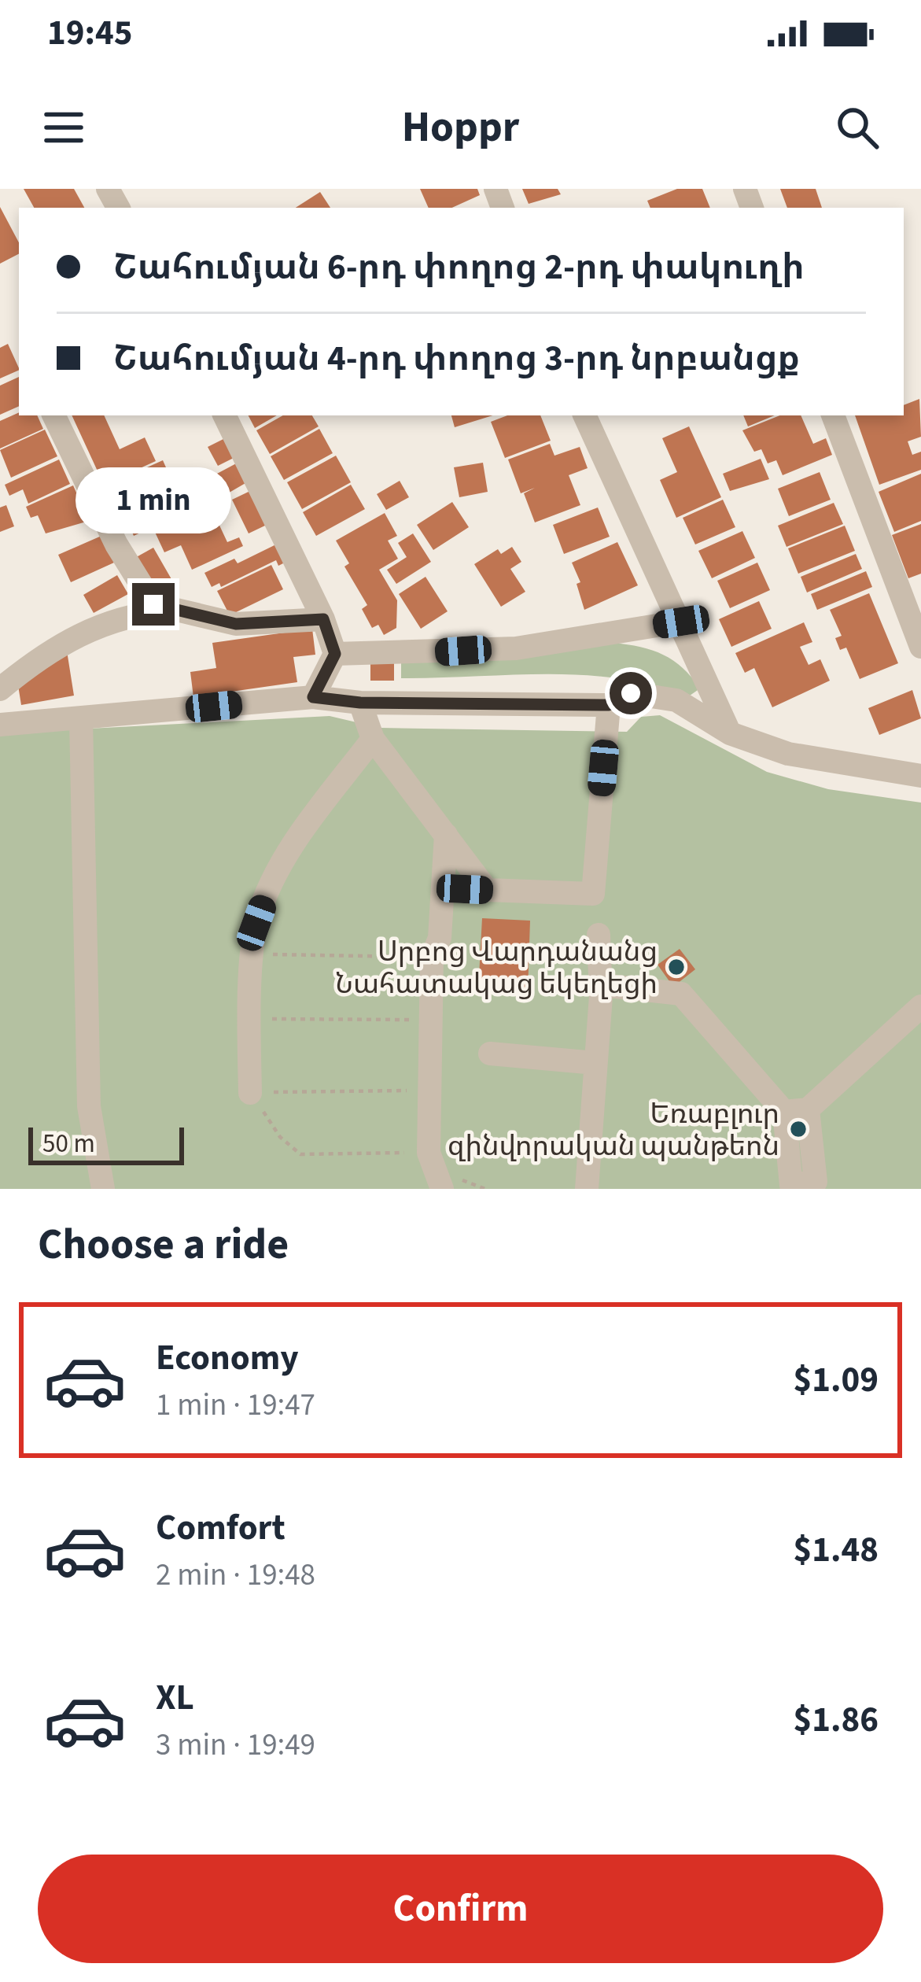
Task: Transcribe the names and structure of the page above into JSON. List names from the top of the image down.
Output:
{
  "places": ["Սրբոց Վարդանանց Նահատակաց եկեղեցի", "Եռաբլուր զինվորական պանթեոն"],
  "scale_bar": "50 m",
  "page": {
    "status": "19:45",
    "header": "Hoppr",
    "banner": ["Շահումյան 6-րդ փողոց 2-րդ փակուղի", "Շահումյան 4-րդ փողոց 3-րդ նրբանցք"],
    "bubble": "1 min",
    "scale": "50 m",
    "heading": "Choose a ride",
    "list": [
      {
        "name": "Economy",
        "note": "1 min · 19:47",
        "value": "$1.09"
      },
      {
        "name": "Comfort",
        "note": "2 min · 19:48",
        "value": "$1.48"
      },
      {
        "name": "XL",
        "note": "3 min · 19:49",
        "value": "$1.86"
      }
    ],
    "buttons": "Confirm"
  }
}
